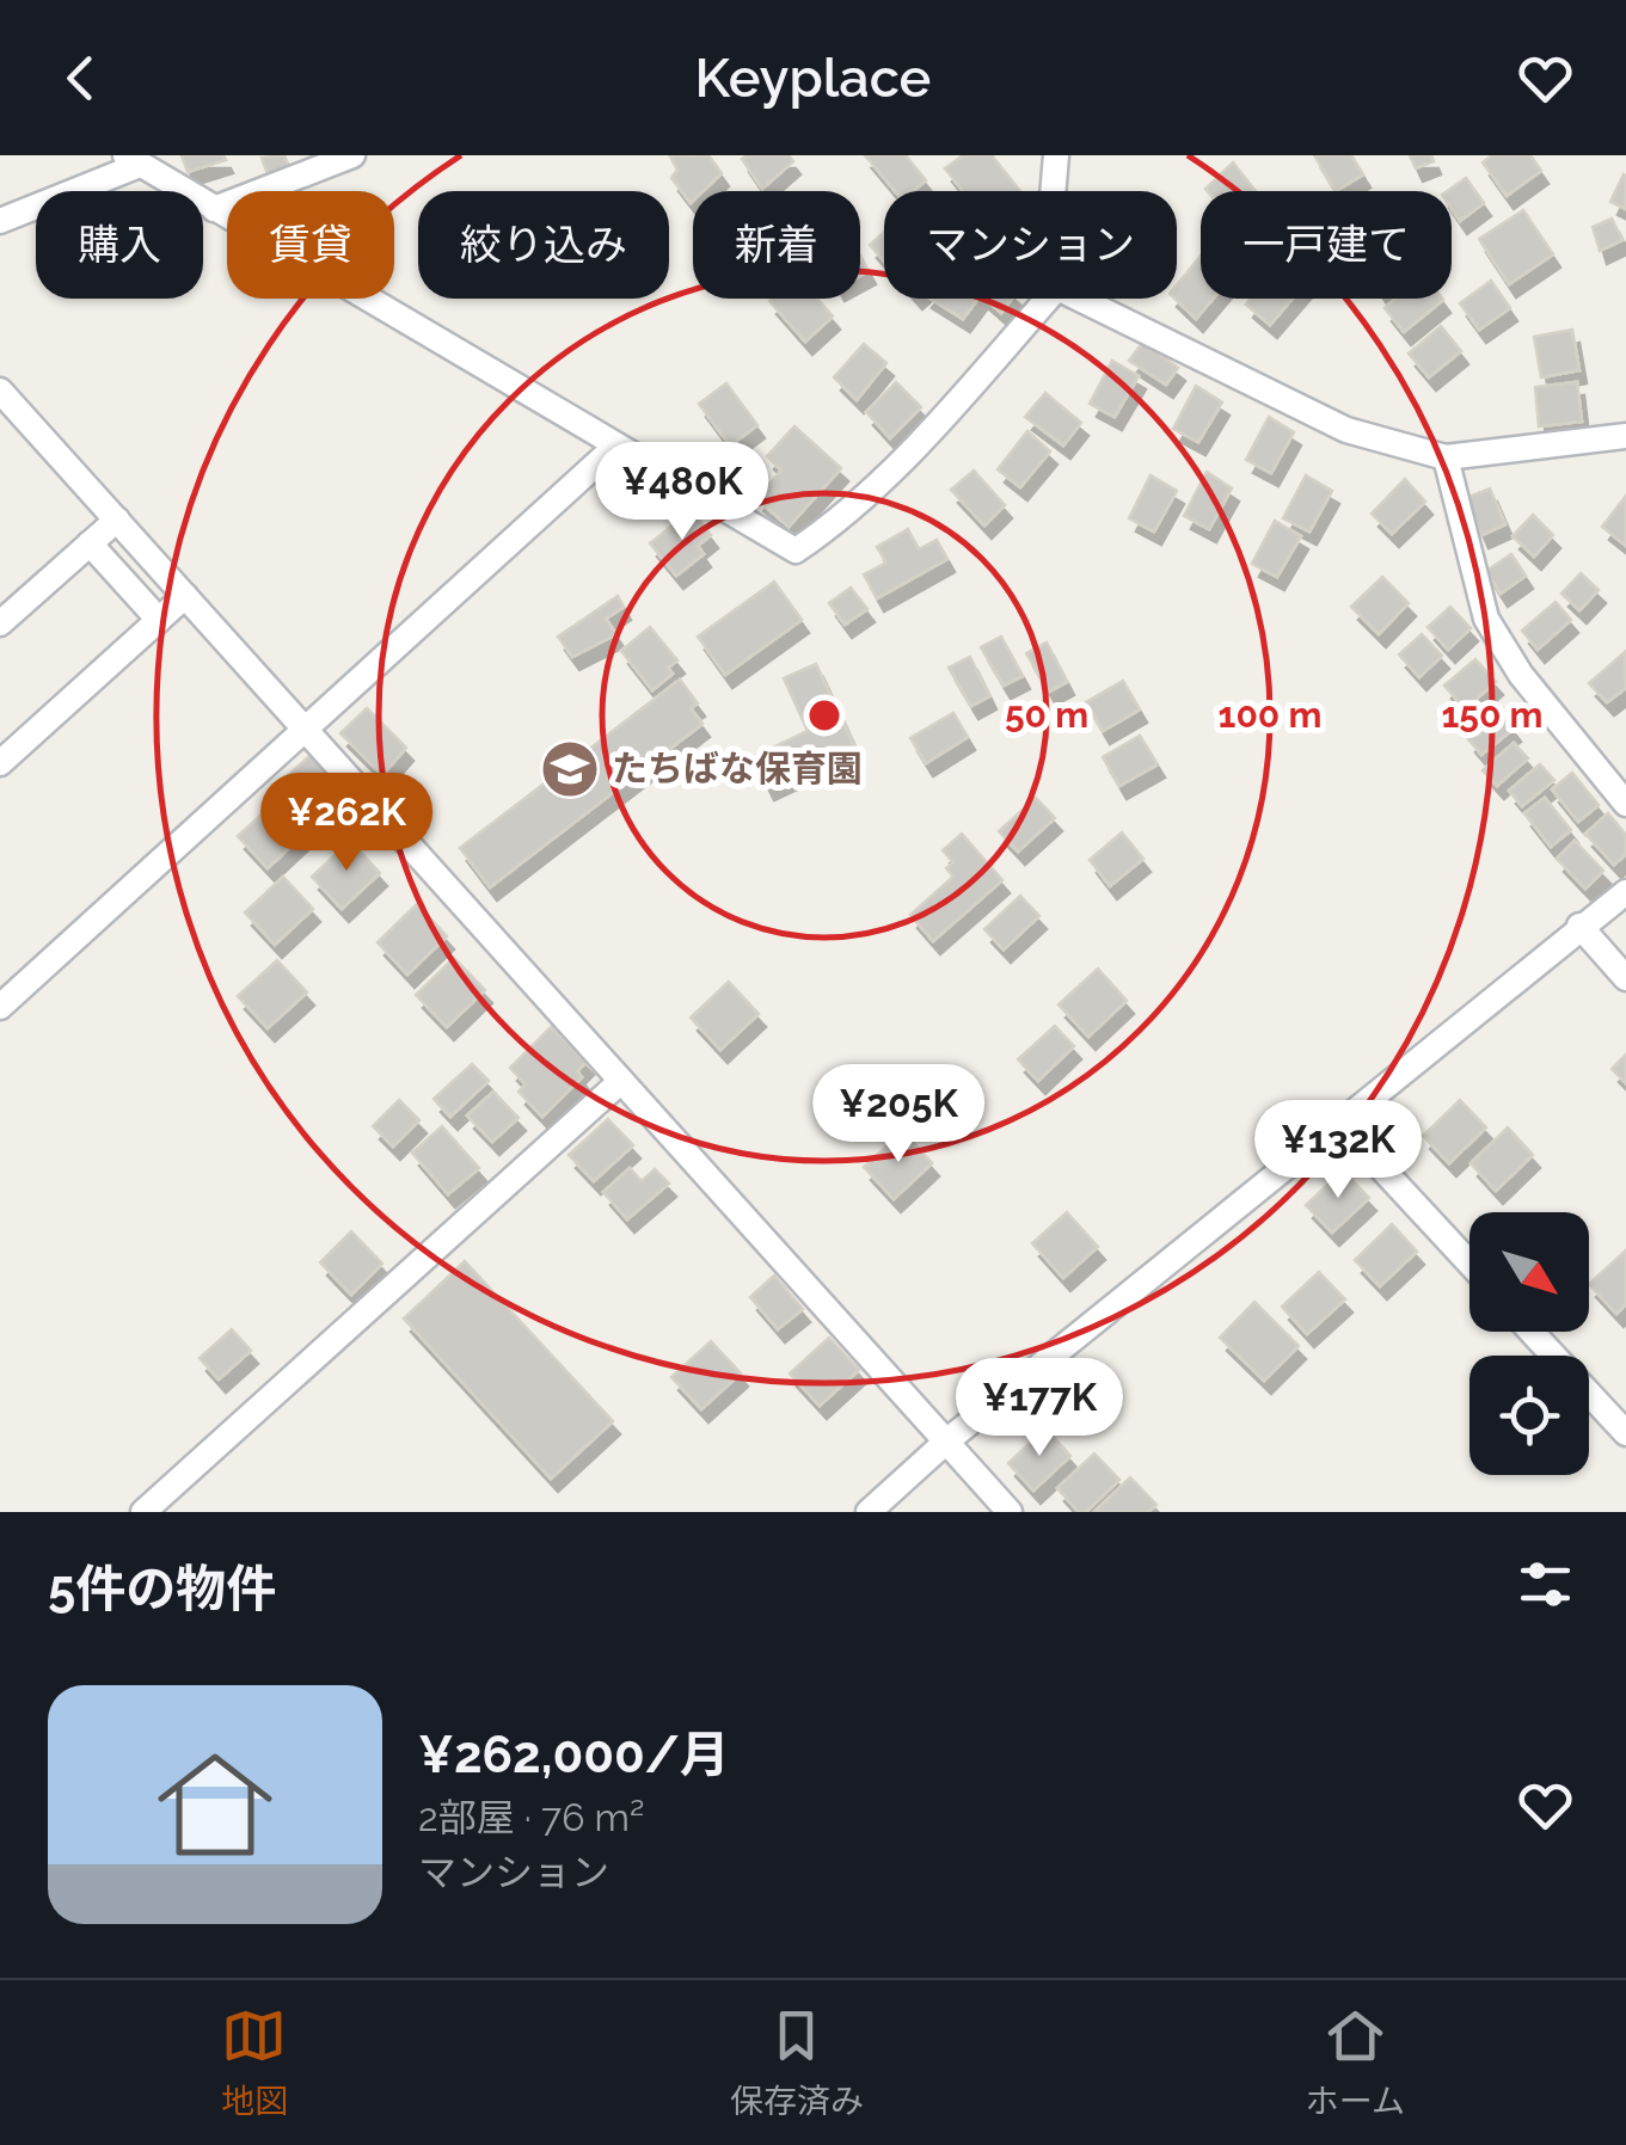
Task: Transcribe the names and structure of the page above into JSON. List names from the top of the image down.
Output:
{
  "places": {
    "school or university": ["たちばな保育園"]
  },
  "north": "bottom right",
  "page": {
    "header": "Keyplace",
    "chip": [
      "購入",
      "賃貸",
      "絞り込み",
      "新着",
      "マンション",
      "一戸建て"
    ],
    "price": [
      "¥480K",
      "¥262K",
      "¥205K",
      "¥132K",
      "¥177K"
    ],
    "heading": "5件の物件",
    "list": [
      {
        "name": "¥262,000/月",
        "note": "2部屋 · 76 m² · マンション"
      }
    ],
    "tabs": ["地図", "保存済み", "ホーム"]
  },
  "rings": ["50 m", "100 m", "150 m"]
}
